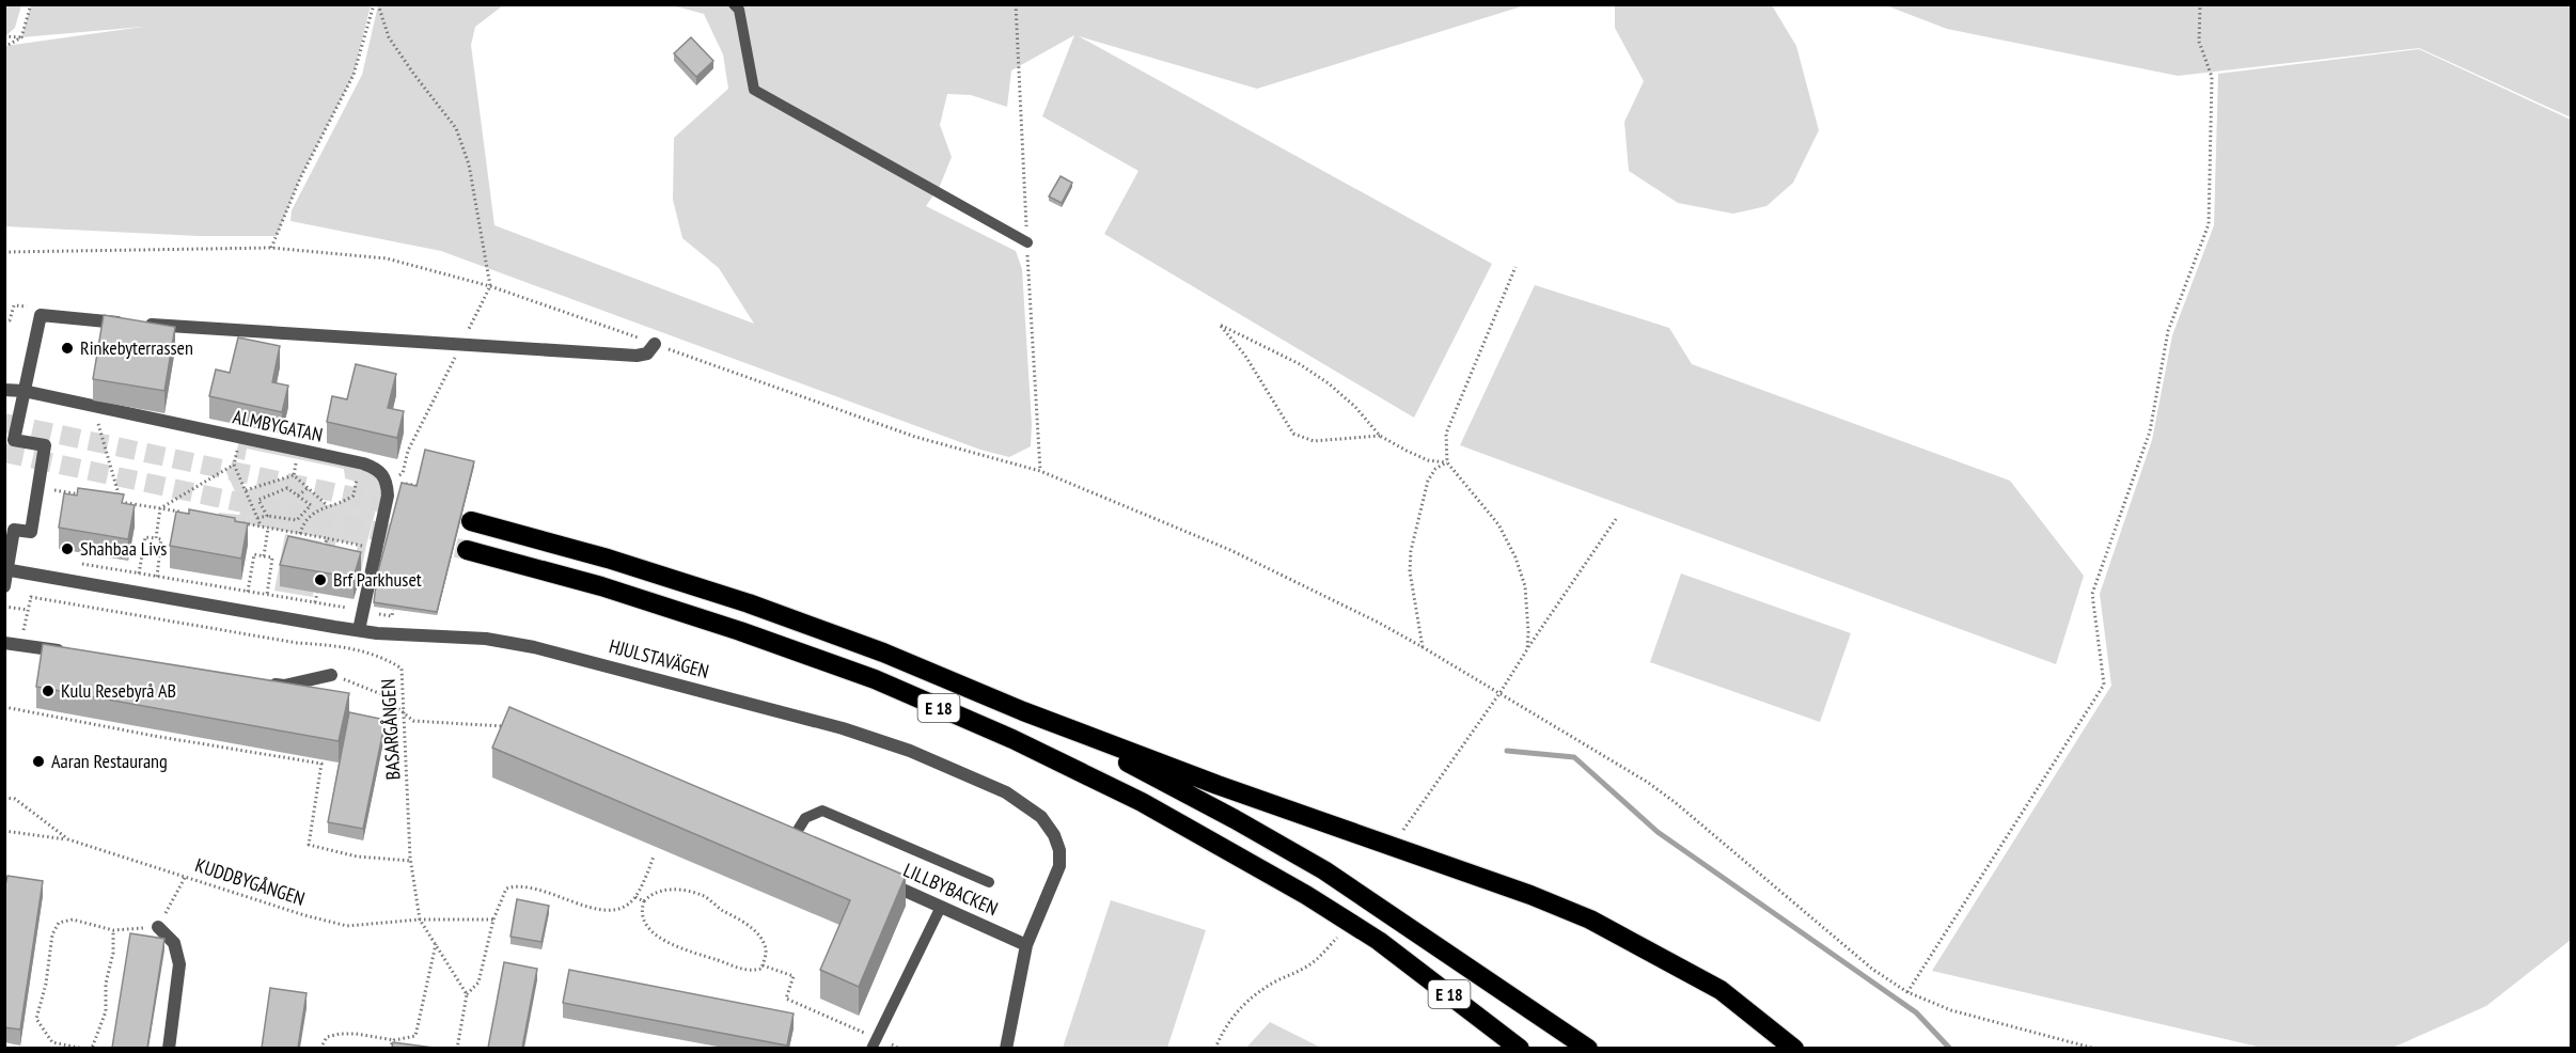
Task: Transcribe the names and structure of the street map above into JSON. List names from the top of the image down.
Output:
{
  "streets": {
    "highway": ["E 18"],
    "street": ["ALMBYGATAN", "HJULSTAVÄGEN", "LILLBYBACKEN"],
    "path": ["BASARGÅNGEN", "KUDDBYGÅNGEN"]
  },
  "crossings": [
    ["ALMBYGATAN", "HJULSTAVÄGEN"],
    ["HJULSTAVÄGEN", "LILLBYBACKEN"],
    ["BASARGÅNGEN", "KUDDBYGÅNGEN"]
  ],
  "places": [
    "Rinkebyterrassen",
    "Shahbaa Livs",
    "Brf Parkhuset",
    "Kulu Resebyrå AB",
    "Aaran Restaurang"
  ]
}
